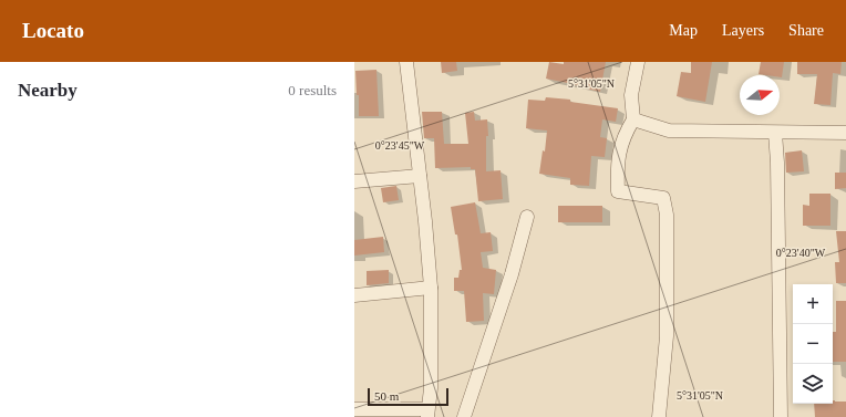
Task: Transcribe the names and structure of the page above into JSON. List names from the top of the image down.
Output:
{
  "scale_bar": "50 m",
  "north": "right",
  "page": {
    "header": "Locato",
    "nav": ["Map", "Layers", "Share"],
    "heading": ["Nearby", "0 results"],
    "map_buttons": ["+", "−"],
    "scale": "50 m"
  },
  "coordinates": ["5°31'05\"N", "0°23'45\"W", "0°23'40\"W"]
}
